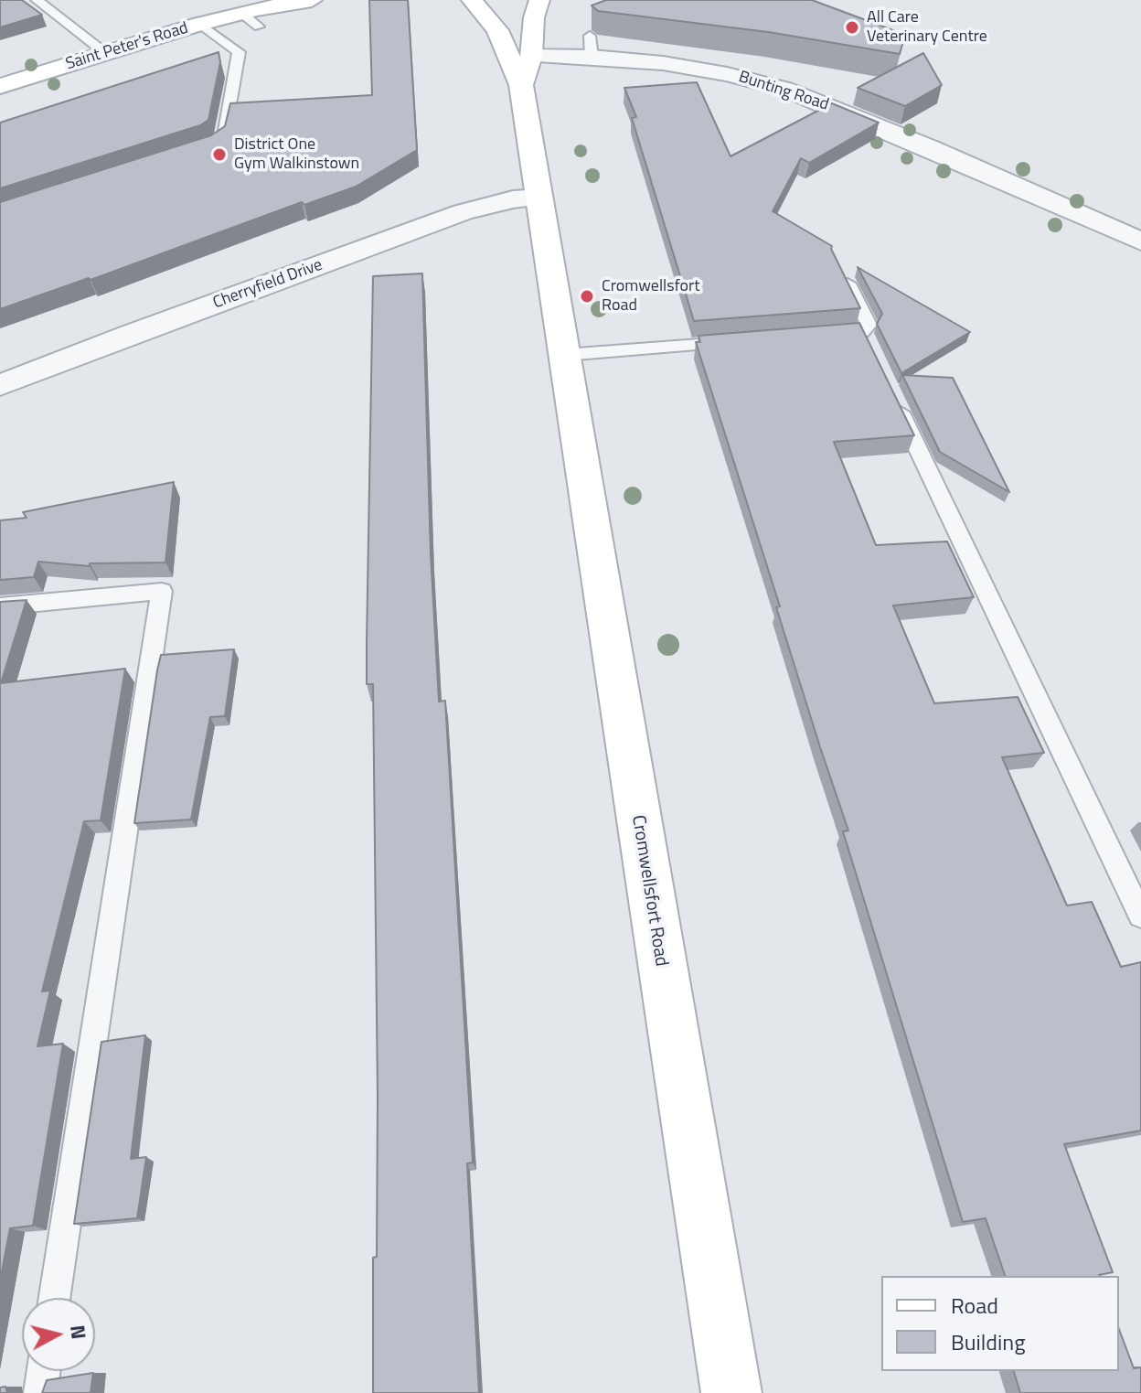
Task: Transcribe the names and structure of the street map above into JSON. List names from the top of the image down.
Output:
{
  "streets": {
    "main road": ["Saint Peter's Road", "Cromwellsfort Road"],
    "street": ["Bunting Road", "Cherryfield Drive"]
  },
  "crossings": [
    ["Bunting Road", "Cromwellsfort Road"],
    ["Cherryfield Drive", "Cromwellsfort Road"]
  ],
  "places": ["All Care Veterinary Centre", "District One Gym Walkinstown", "Cromwellsfort Road"],
  "legend": ["Road", "Building"],
  "north": "right"
}
